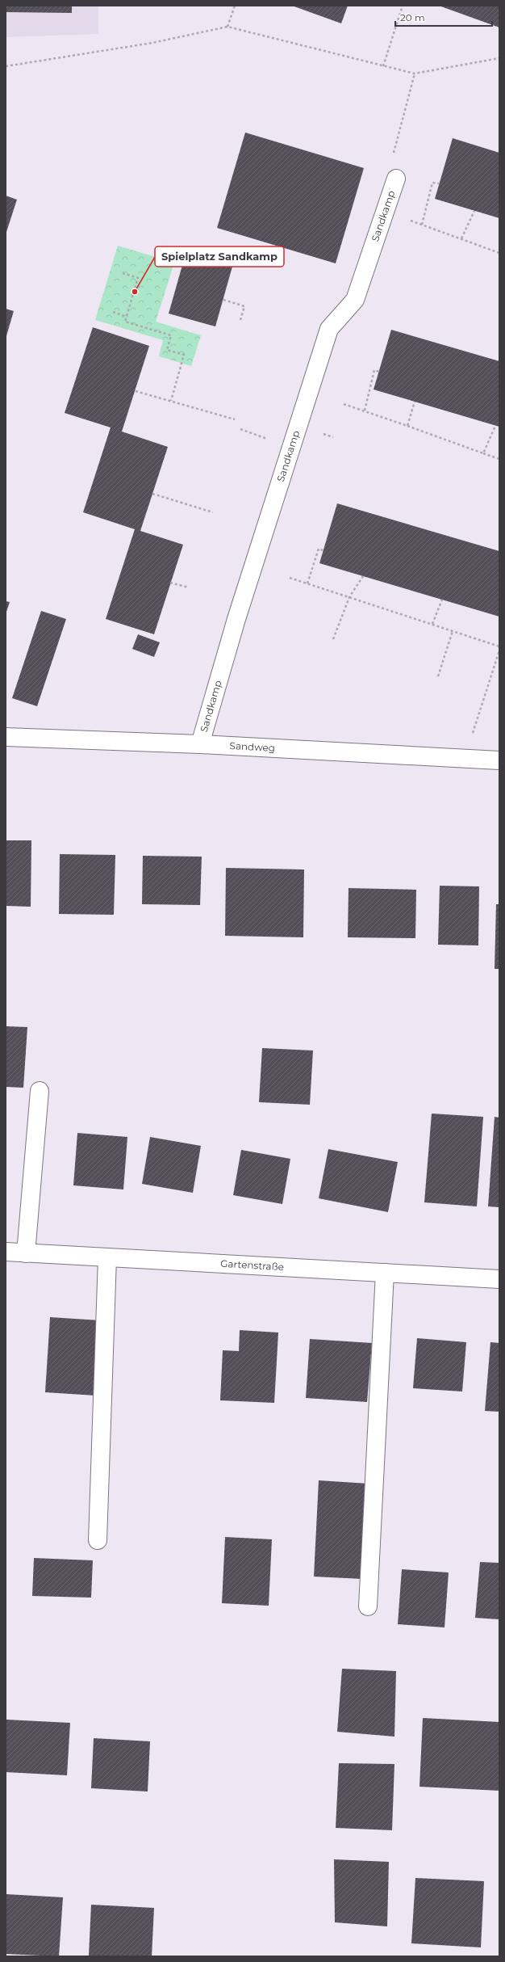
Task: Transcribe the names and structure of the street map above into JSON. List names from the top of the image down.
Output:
{
  "streets": {
    "street": ["Sandkamp", "Sandweg", "Gartenstraße"]
  },
  "crossings": [
    ["Sandkamp", "Sandweg"]
  ],
  "places": ["Spielplatz Sandkamp"],
  "scale_bar": "20 m"
}
